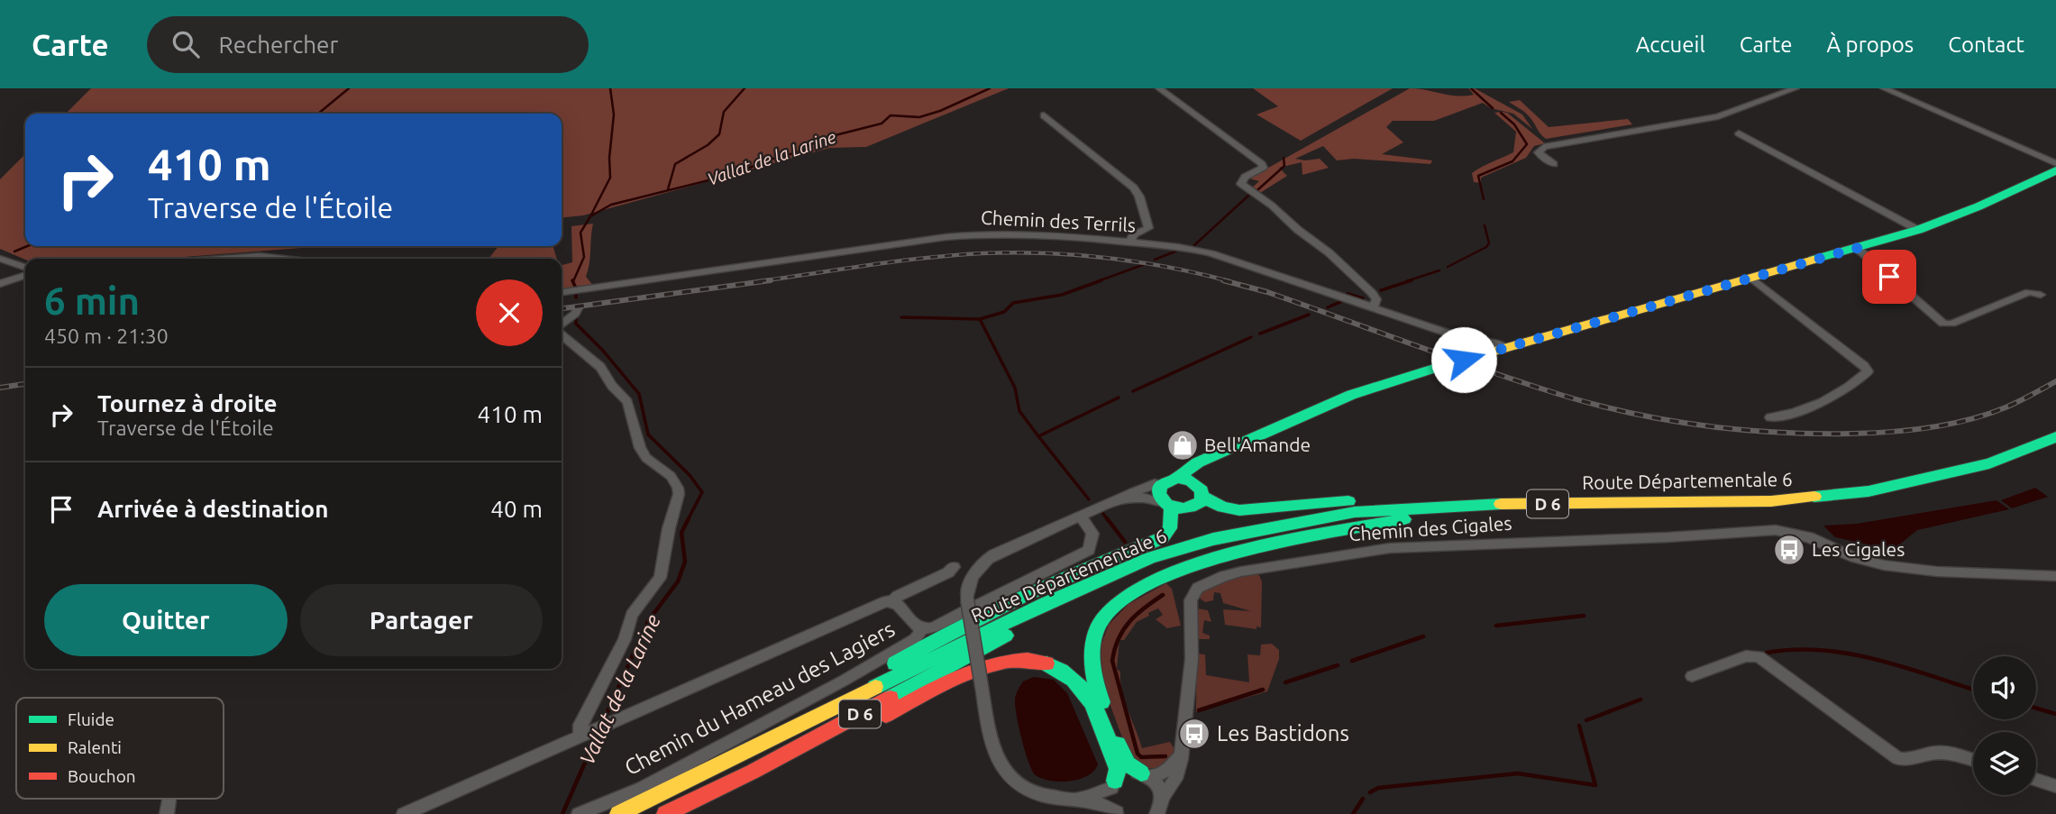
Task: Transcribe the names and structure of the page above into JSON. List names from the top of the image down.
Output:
{
  "streets": {
    "main road": ["Route Départementale 6", "D 6"],
    "street": ["Chemin des Terrils", "Chemin des Cigales", "Chemin du Hameau des Lagiers"]
  },
  "water": ["Vallat de la Larine"],
  "places": {
    "shop": ["Bell'Amande"],
    "bus stop": ["Les Cigales", "Les Bastidons"]
  },
  "legend": ["Fluide", "Ralenti", "Bouchon"],
  "page": {
    "header": "Carte",
    "search": "Rechercher",
    "nav": [
      "Accueil",
      "Carte",
      "À propos",
      "Contact"
    ],
    "turn": ["410 m", "Traverse de l'Étoile"],
    "heading": ["6 min", "450 m · 21:30"],
    "list": [
      {
        "name": "Tournez à droite",
        "note": "Traverse de l'Étoile",
        "value": "410 m"
      },
      {
        "name": "Arrivée à destination",
        "value": "40 m"
      }
    ],
    "buttons": ["Quitter", "Partager"]
  }
}
